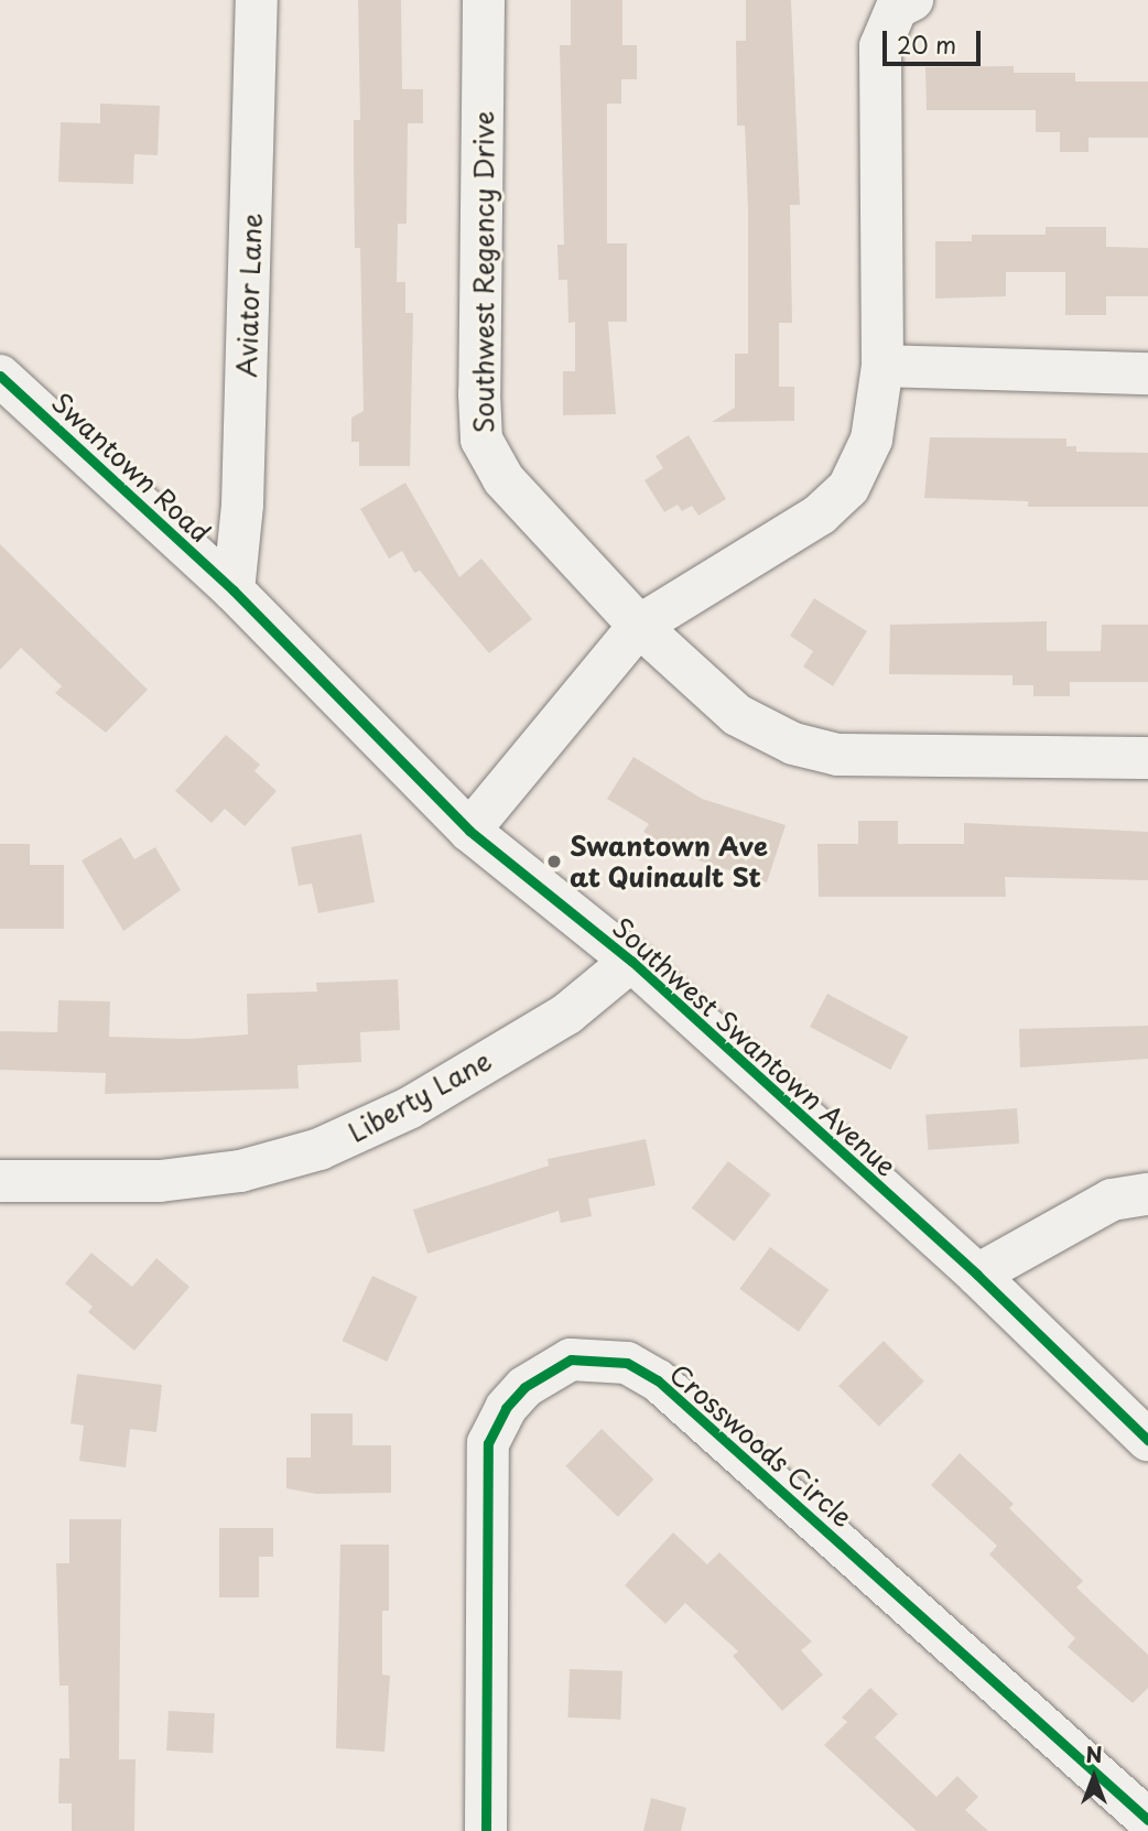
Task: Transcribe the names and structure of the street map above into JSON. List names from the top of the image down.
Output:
{
  "streets": {
    "street": [
      "Southwest Regency Drive",
      "Aviator Lane",
      "Swantown Road",
      "Southwest Swantown Avenue",
      "Liberty Lane",
      "Crosswoods Circle"
    ]
  },
  "crossings": [
    ["Aviator Lane", "Swantown Road"],
    ["Aviator Lane", "Southwest Swantown Avenue"],
    ["Swantown Road", "Southwest Swantown Avenue"],
    ["Southwest Swantown Avenue", "Liberty Lane"]
  ],
  "places": ["Swantown Ave at Quinault St"],
  "scale_bar": "20 m",
  "north": "top"
}
